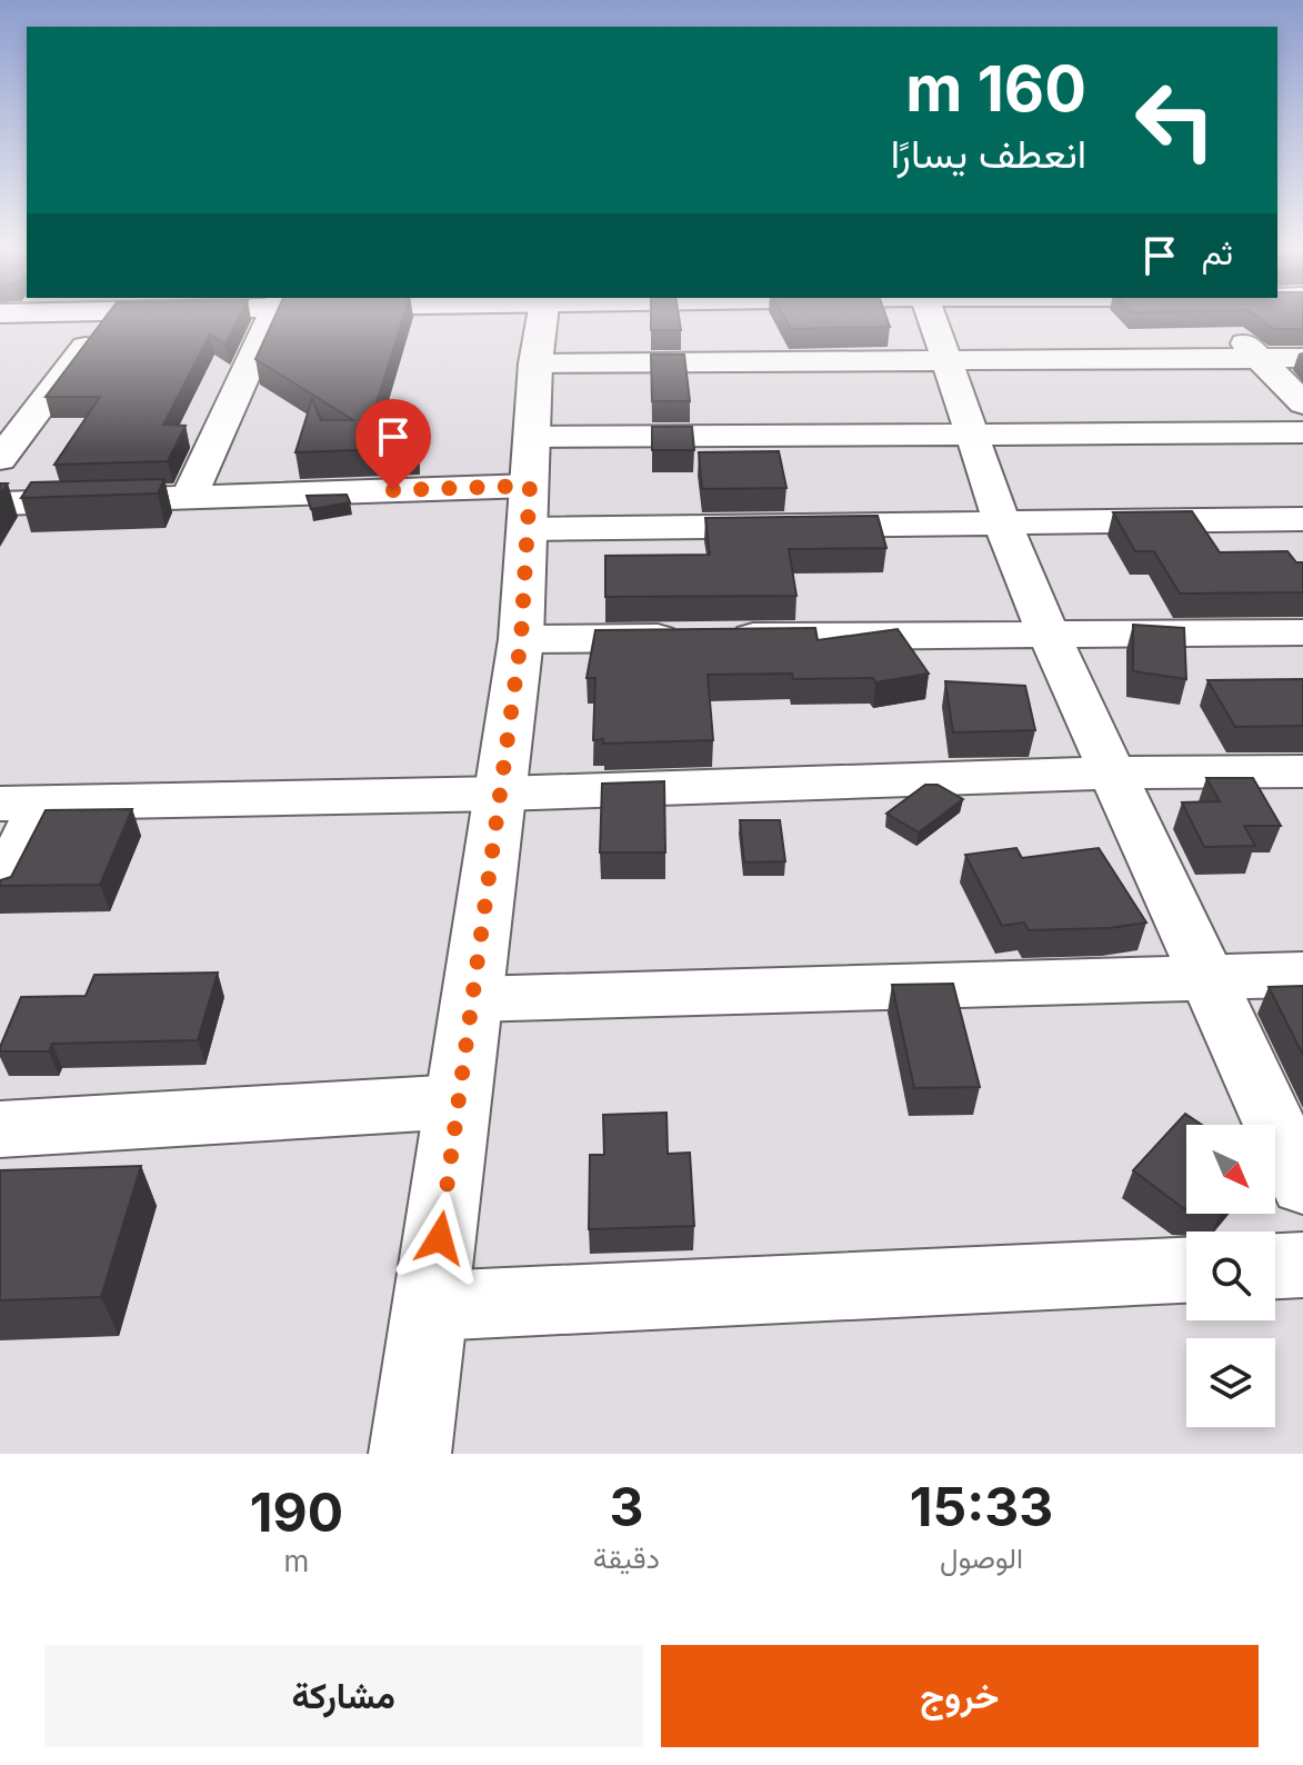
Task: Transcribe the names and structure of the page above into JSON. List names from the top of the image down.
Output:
{
  "north": "bottom right",
  "page": {
    "turn": ["160 m", "انعطف يسارًا"],
    "then": "ثم",
    "eta": [
      "15:33",
      "الوصول",
      "3",
      "دقيقة",
      "190",
      "m"
    ],
    "buttons": ["خروج", "مشاركة"]
  }
}
